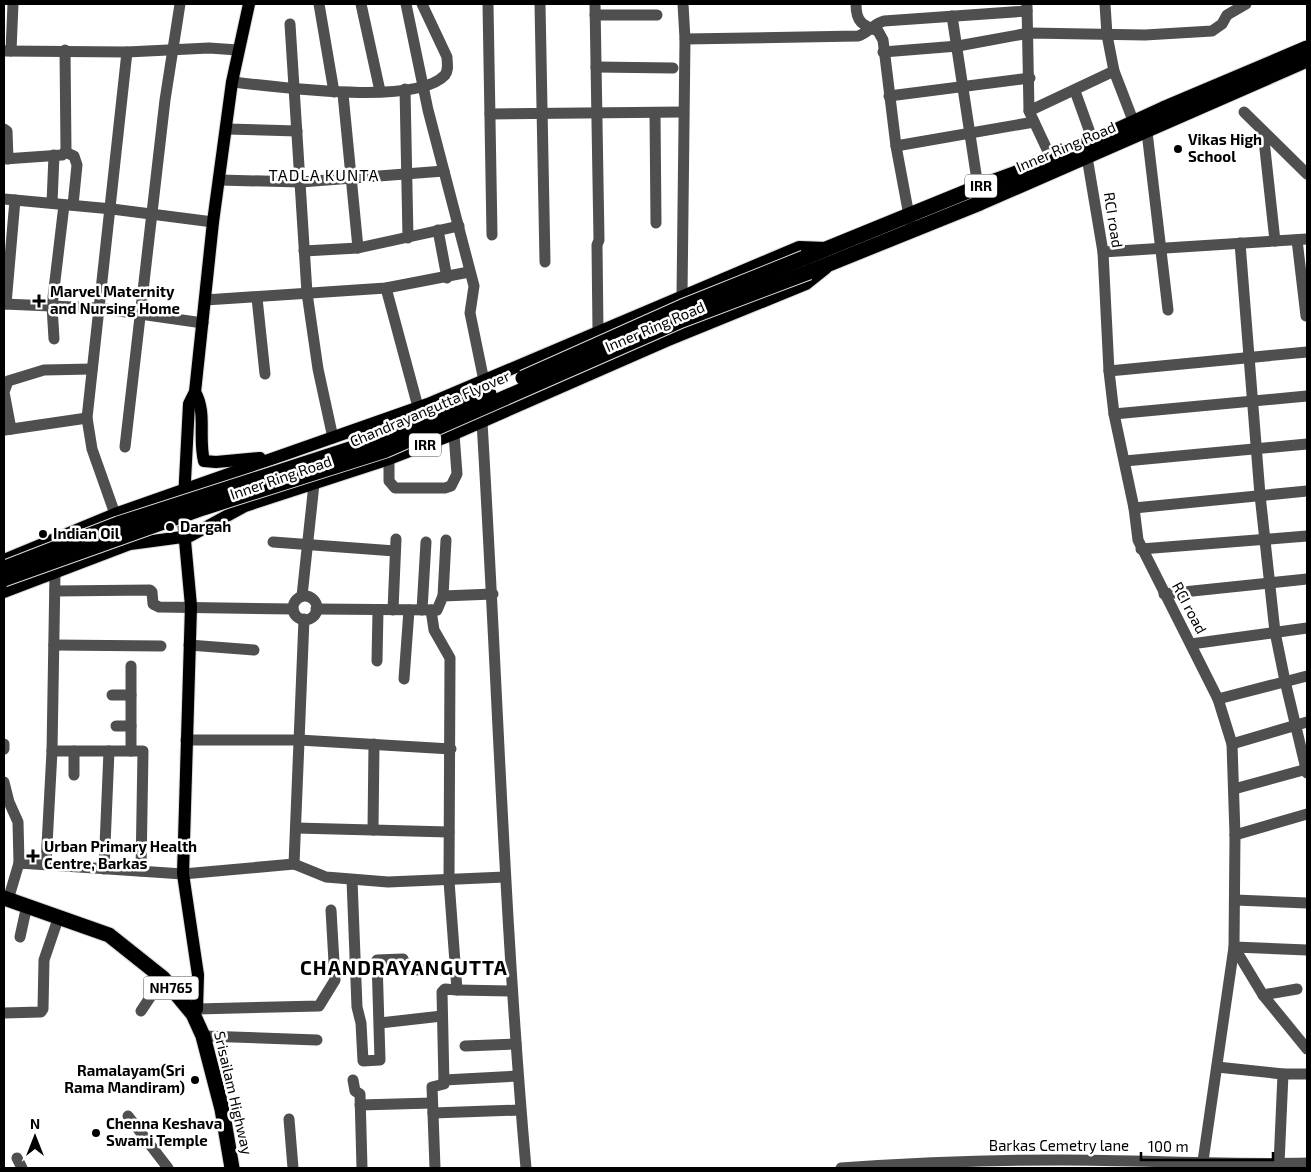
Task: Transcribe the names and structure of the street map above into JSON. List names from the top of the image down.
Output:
{
  "streets": {
    "highway": [
      "Inner Ring Road",
      "IRR",
      "Chandrayangutta Flyover",
      "NH765",
      "Srisailam Highway"
    ],
    "street": ["RCI road", "Barkas Cemetry lane"]
  },
  "crossings": [
    ["Inner Ring Road", "RCI road"],
    ["Inner Ring Road", "Chandrayangutta Flyover"],
    ["RCI road", "Barkas Cemetry lane"]
  ],
  "districts": ["TADLA KUNTA", "CHANDRAYANGUTTA"],
  "places": {
    "other": [
      "Vikas High School",
      "Dargah",
      "Indian Oil",
      "Ramalayam(Sri Rama Mandiram)",
      "Chenna Keshava Swami Temple"
    ],
    "health": ["Marvel Maternity and Nursing Home", "Urban Primary Health Centre, Barkas"]
  },
  "scale_bar": "100 m",
  "north": "top"
}
